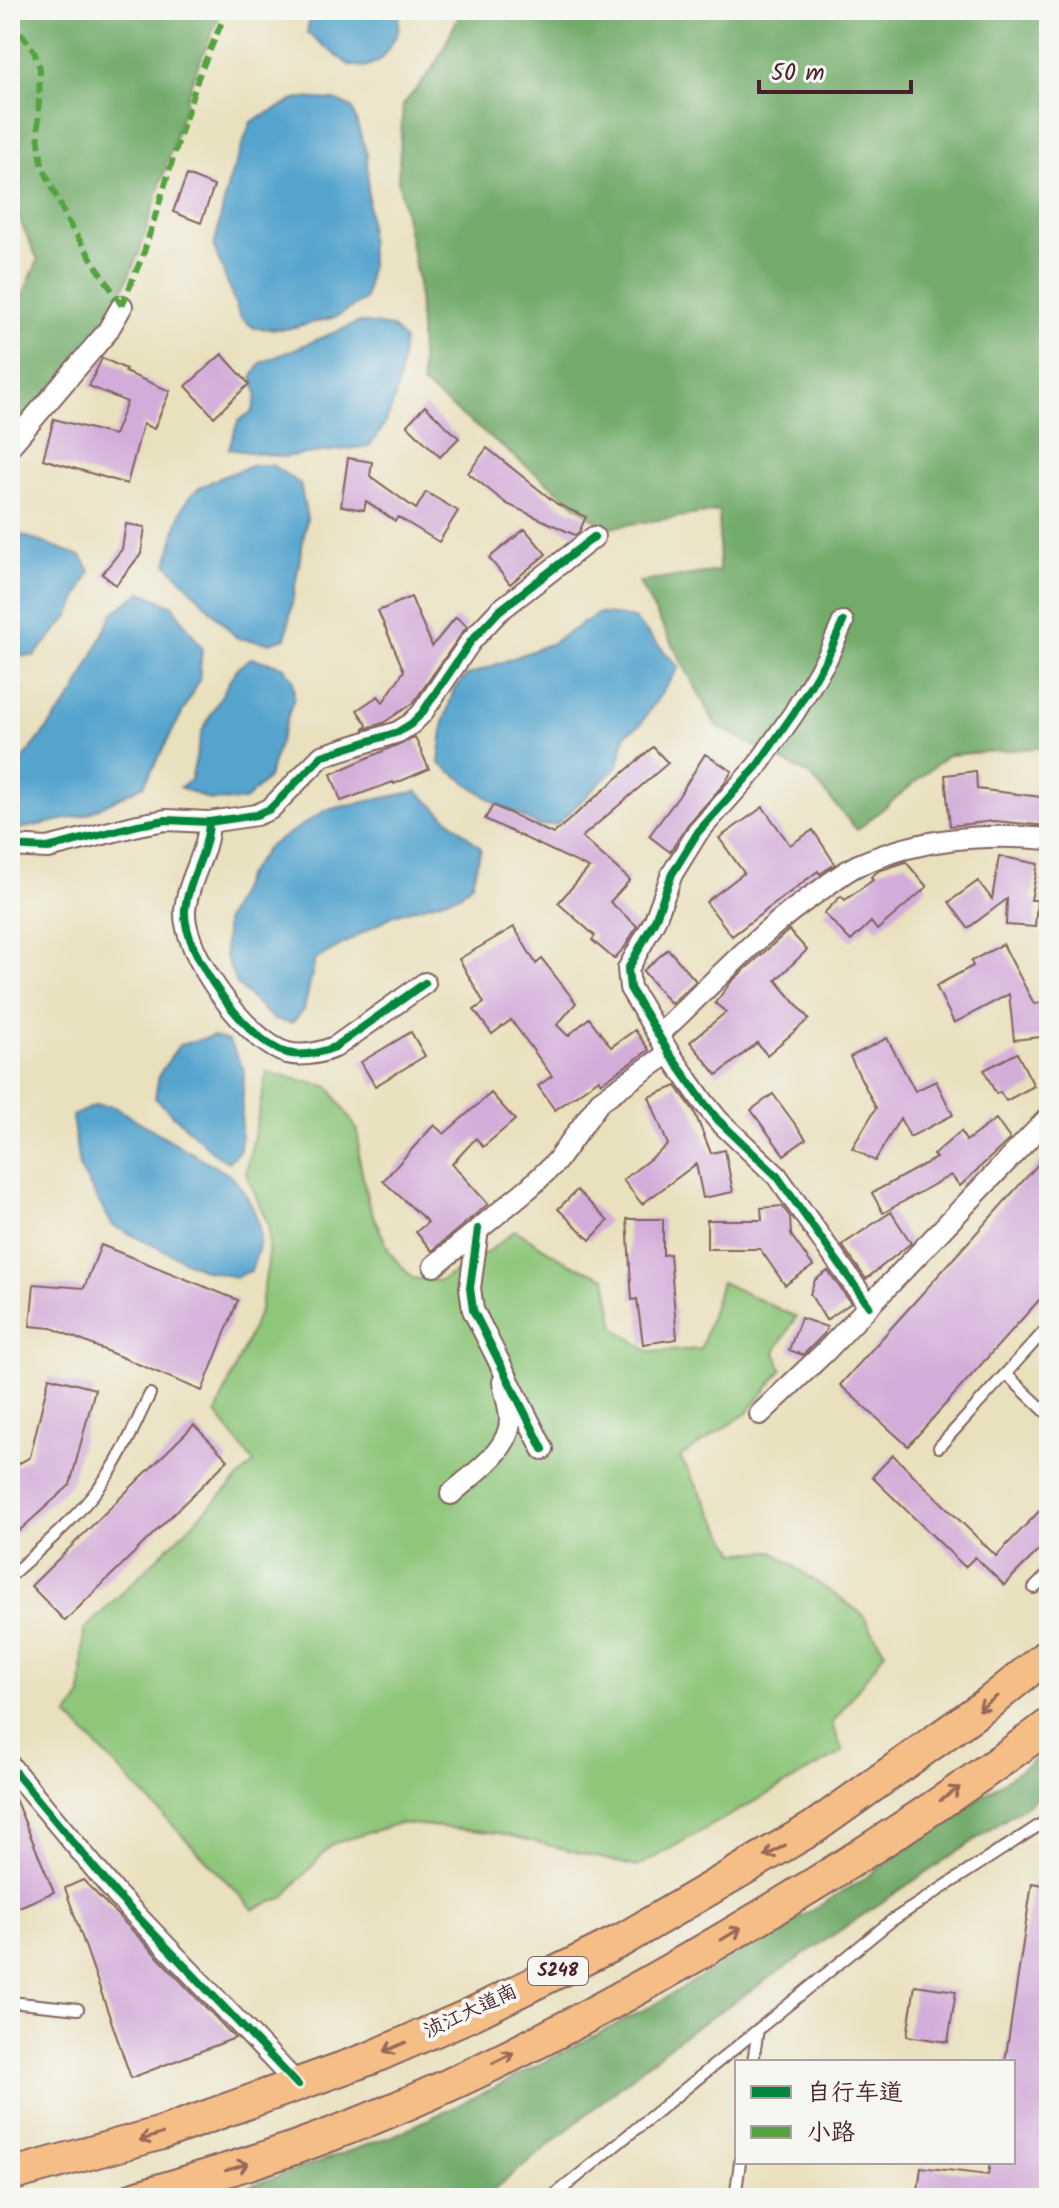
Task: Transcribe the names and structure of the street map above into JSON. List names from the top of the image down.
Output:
{
  "streets": {
    "main road": ["S248", "浈江大道南"]
  },
  "legend": ["自行车道", "小路"],
  "scale_bar": "50 m"
}
